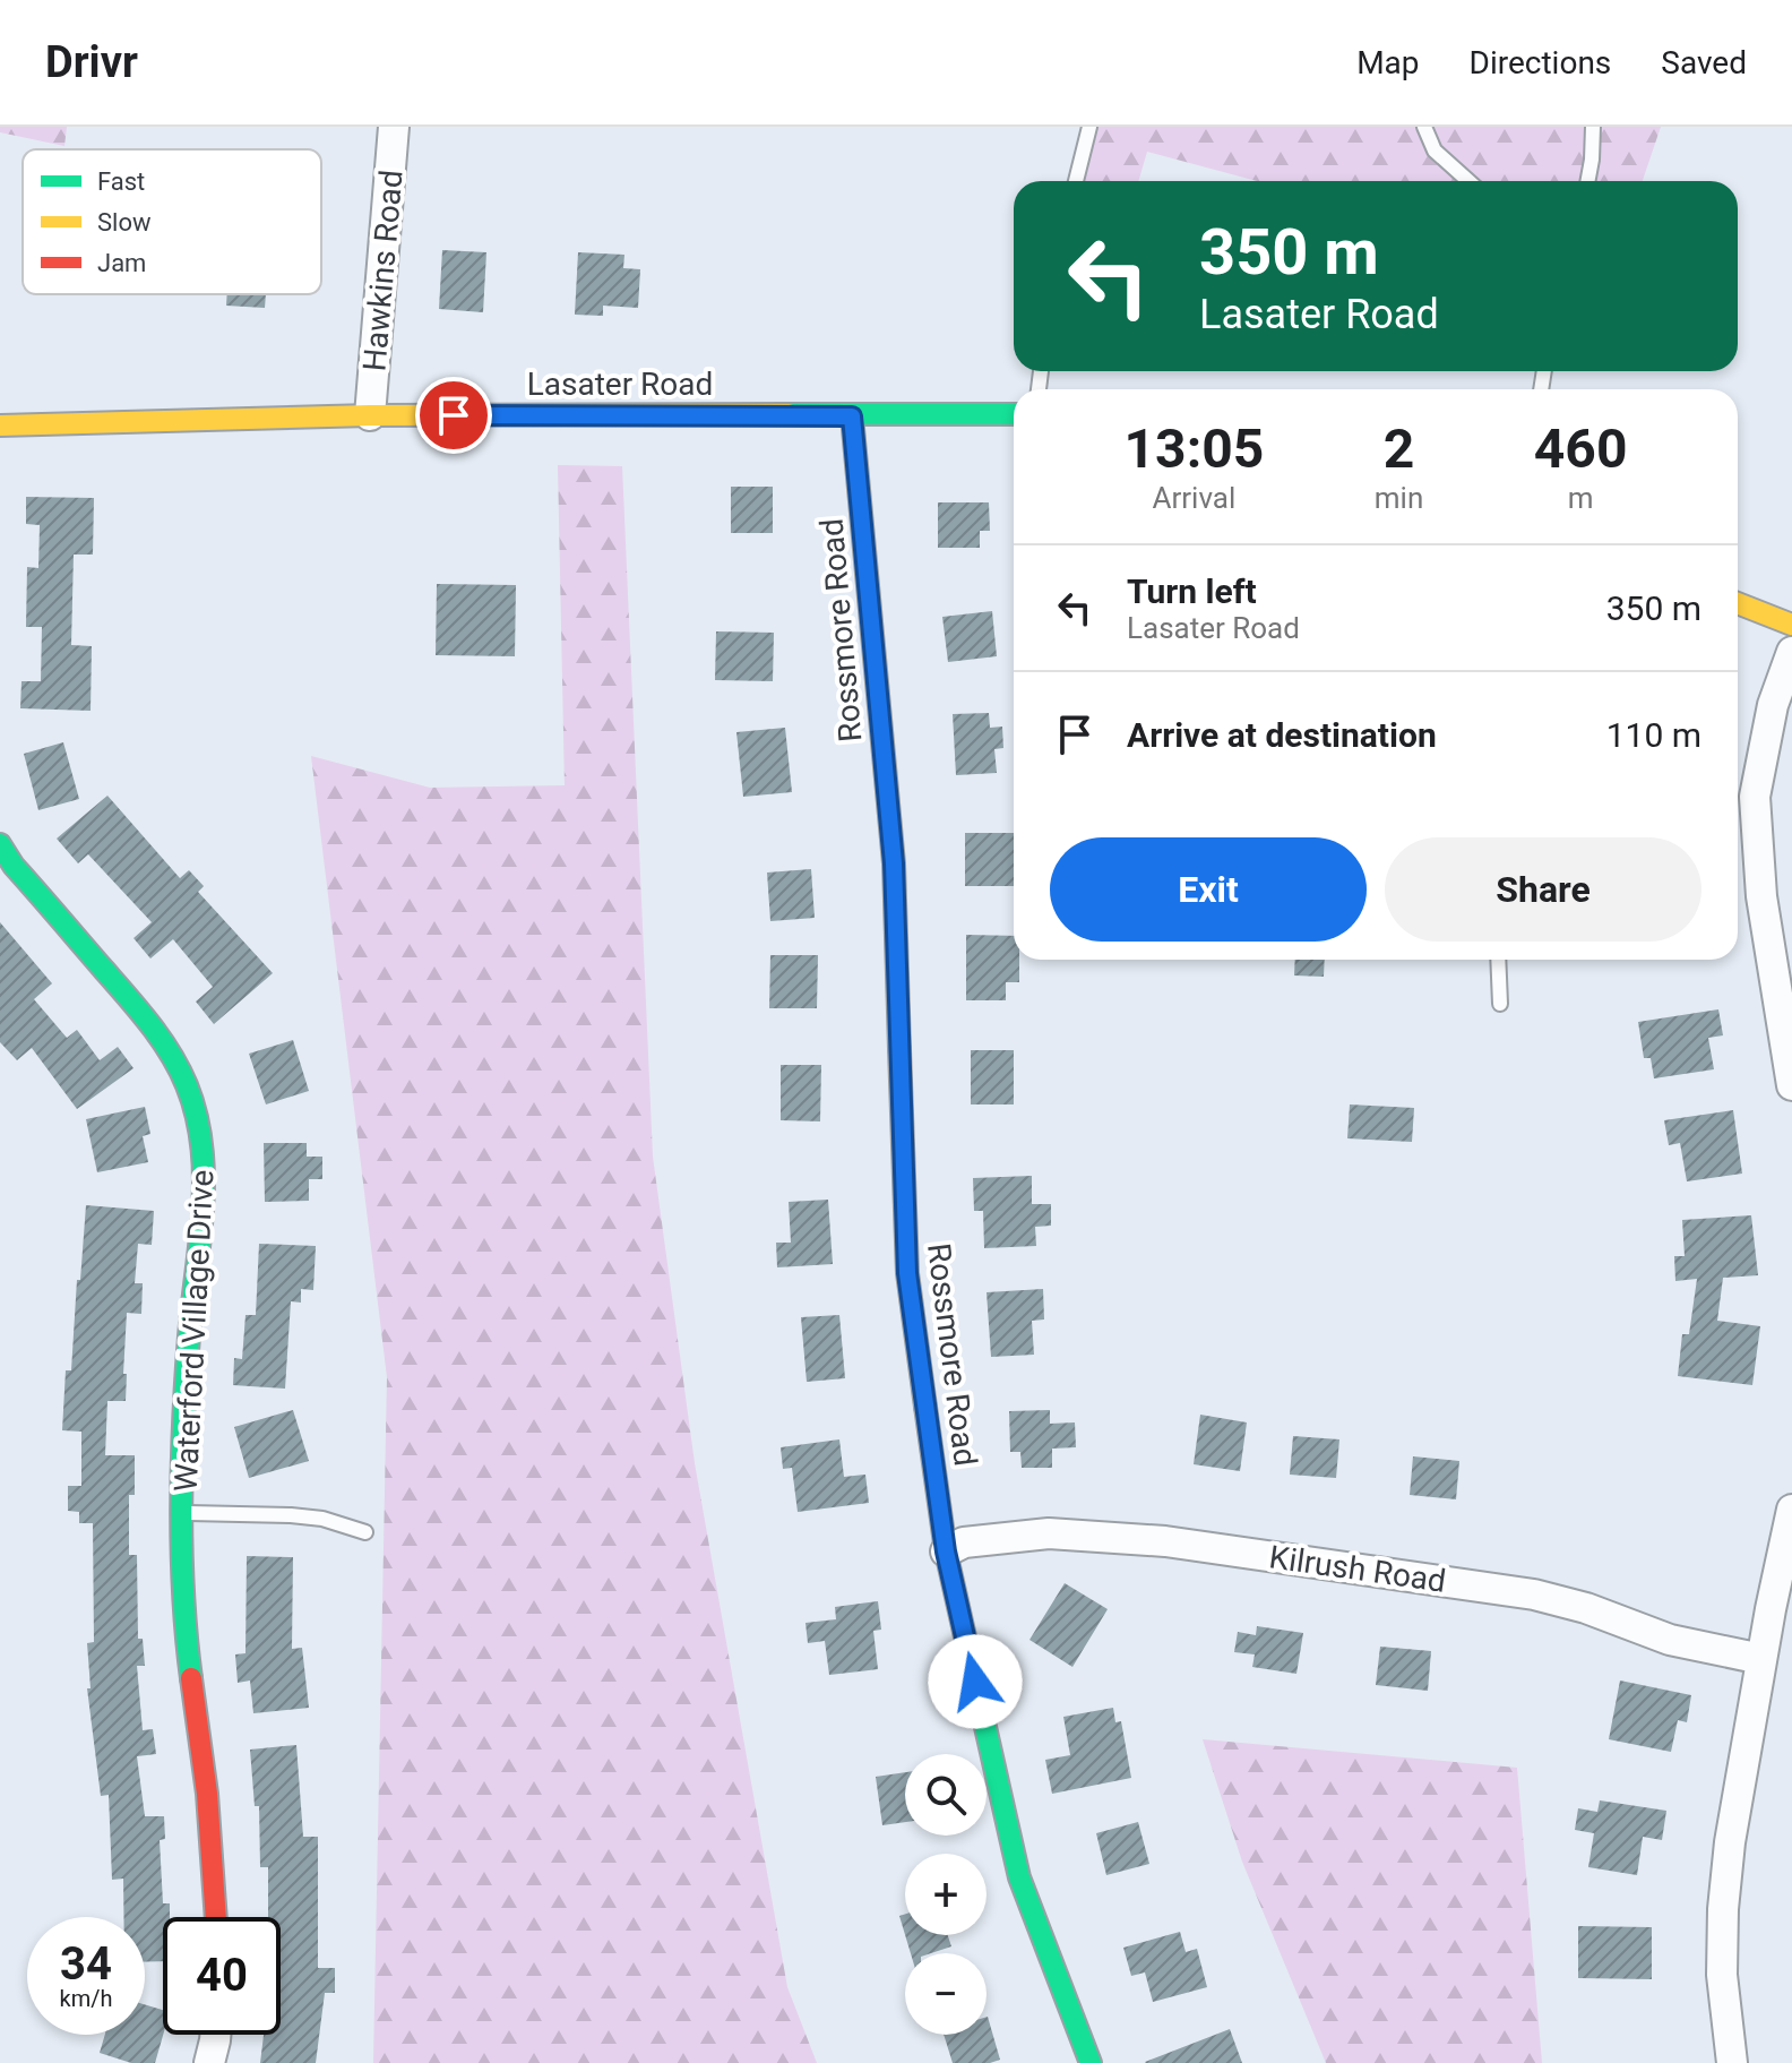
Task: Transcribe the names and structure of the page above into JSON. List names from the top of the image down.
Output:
{
  "streets": {
    "street": [
      "Hawkins Road",
      "Lasater Road",
      "Rossmore Road",
      "Waterford Village Drive",
      "Kilrush Road"
    ]
  },
  "crossings": [
    ["Hawkins Road", "Lasater Road"],
    ["Lasater Road", "Rossmore Road"],
    ["Rossmore Road", "Kilrush Road"]
  ],
  "legend": ["Fast", "Slow", "Jam"],
  "page": {
    "header": "Drivr",
    "nav": ["Map", "Directions", "Saved"],
    "turn": ["350 m", "Lasater Road"],
    "eta": [
      "13:05",
      "Arrival",
      "2",
      "min",
      "460",
      "m"
    ],
    "list": [
      {
        "name": "Turn left",
        "note": "Lasater Road",
        "value": "350 m"
      },
      {
        "name": "Arrive at destination",
        "value": "110 m"
      }
    ],
    "buttons": ["Exit", "Share"],
    "map_buttons": ["+", "−"],
    "speed": "34 km/h",
    "limit": "40"
  }
}
